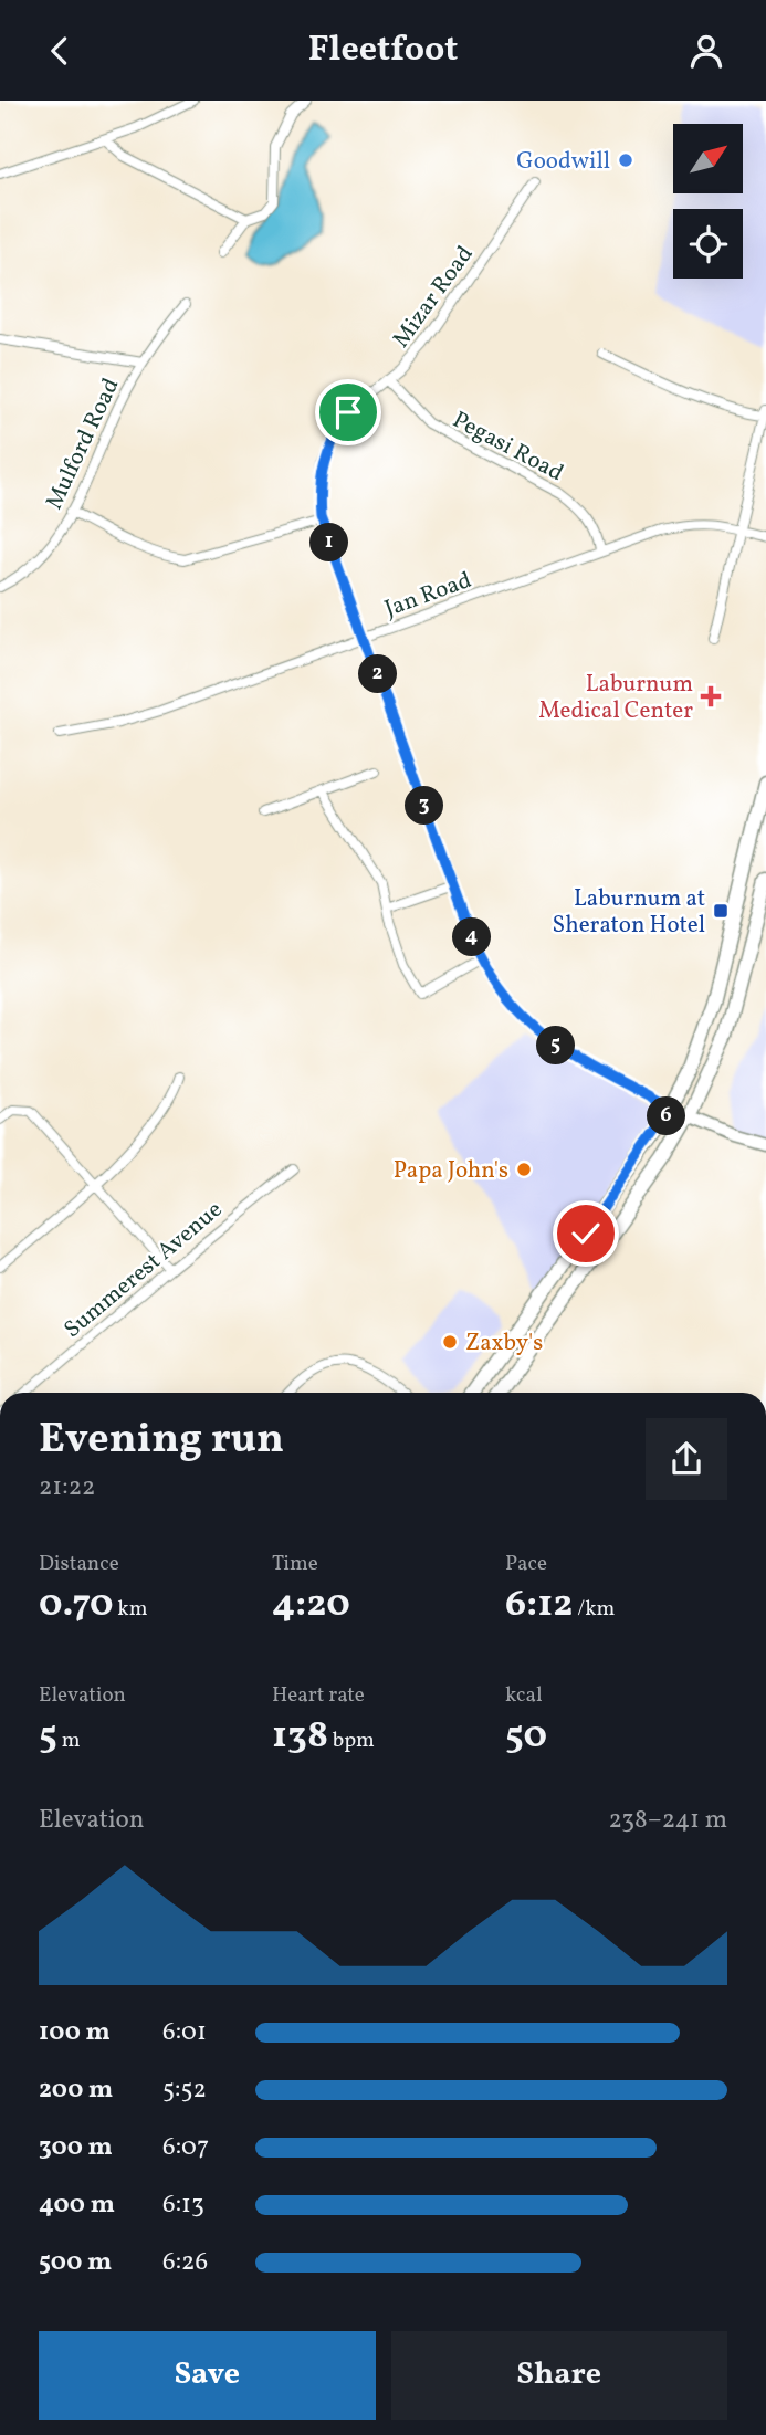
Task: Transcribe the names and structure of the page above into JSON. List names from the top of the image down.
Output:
{
  "streets": {
    "street": [
      "Mizar Road",
      "Mulford Road",
      "Pegasi Road",
      "Jan Road",
      "Summerest Avenue"
    ]
  },
  "crossings": [
    ["Mizar Road", "Pegasi Road"],
    ["Mizar Road", "Jan Road"],
    ["Pegasi Road", "Jan Road"]
  ],
  "places": {
    "other": ["Goodwill", "Papa John's", "Zaxby's"],
    "health": ["Laburnum Medical Center"],
    "transit": ["Laburnum at Sheraton Hotel"]
  },
  "north": "top right",
  "page": {
    "header": "Fleetfoot",
    "pins": [
      "1",
      "2",
      "3",
      "4",
      "5",
      "6"
    ],
    "heading": ["Evening run", "21:22"],
    "stats": [
      ["Distance", "0.70 km"],
      ["Time", "4:20"],
      ["Pace", "6:12 /km"],
      ["Elevation", "5 m"],
      ["Heart rate", "138 bpm"],
      ["kcal", "50"]
    ],
    "chart": ["Elevation", "238–241 m"],
    "list": [
      {
        "name": "100 m",
        "note": "6:01"
      },
      {
        "name": "200 m",
        "note": "5:52"
      },
      {
        "name": "300 m",
        "note": "6:07"
      },
      {
        "name": "400 m",
        "note": "6:13"
      },
      {
        "name": "500 m",
        "note": "6:26"
      }
    ],
    "buttons": ["Save", "Share"]
  }
}
